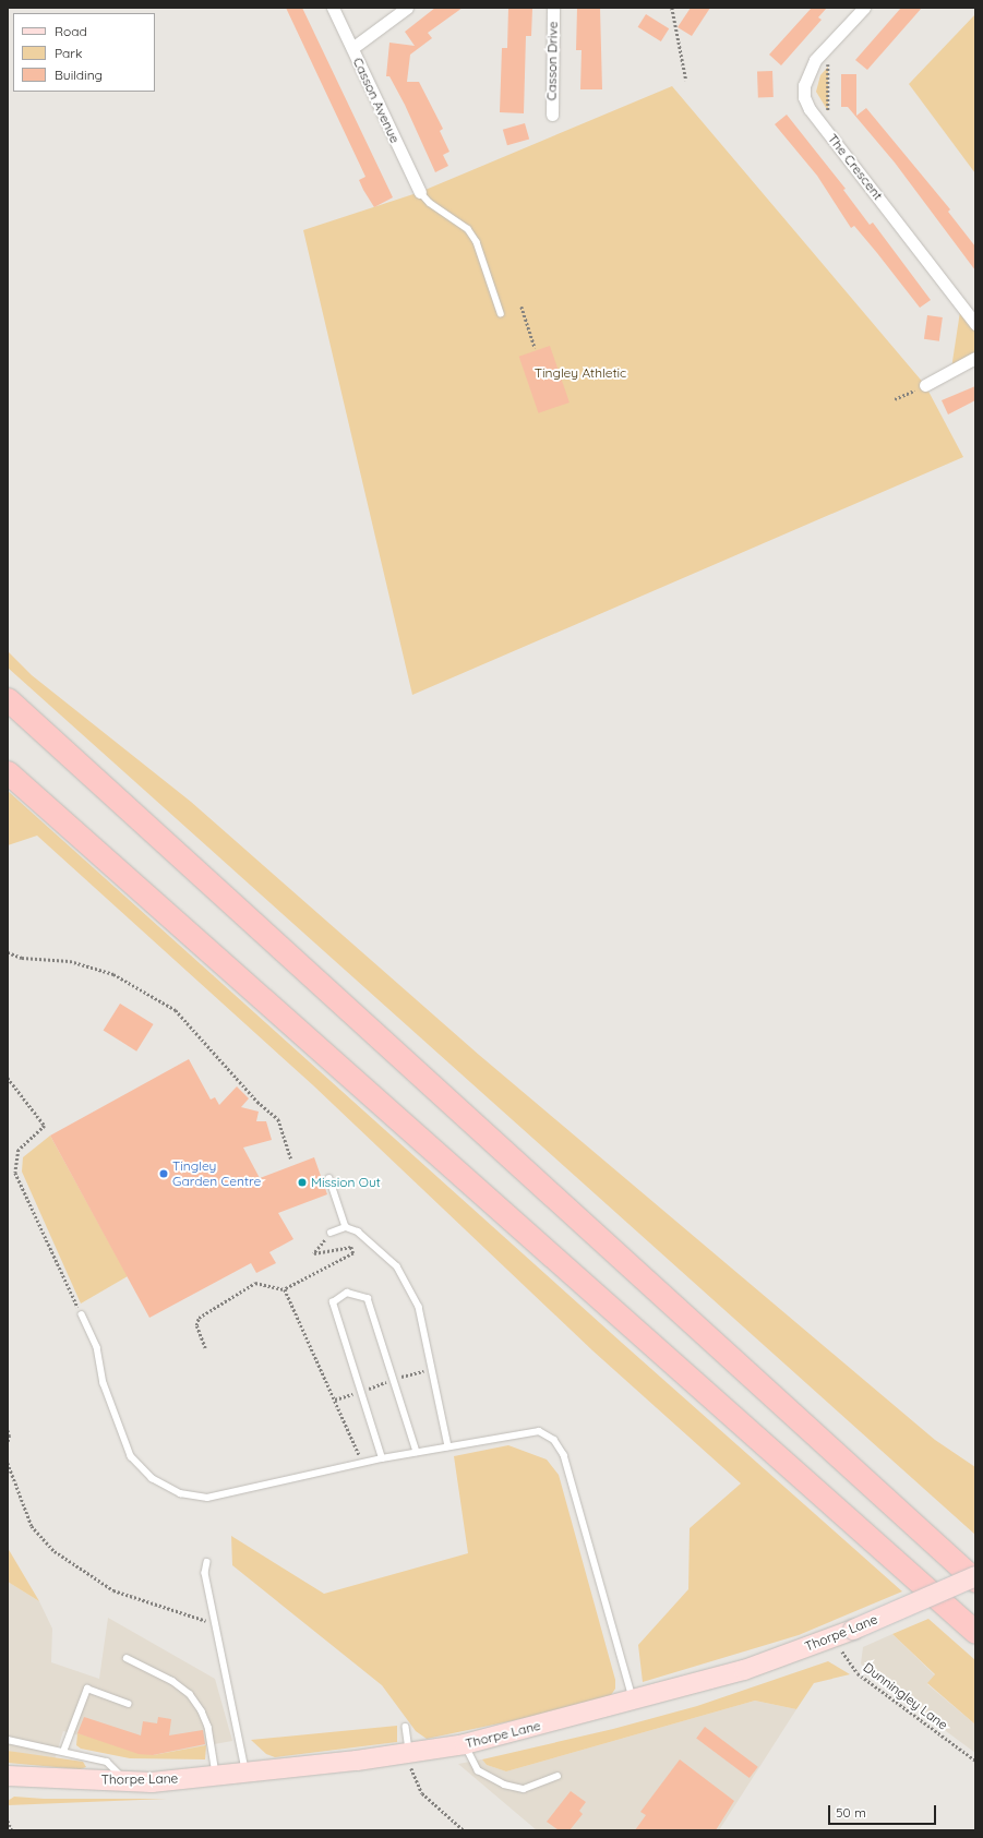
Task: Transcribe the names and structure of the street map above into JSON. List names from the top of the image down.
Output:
{
  "streets": {
    "main road": ["Thorpe Lane"],
    "street": ["Casson Drive", "Casson Avenue", "The Crescent"],
    "path": ["Dunningley Lane"]
  },
  "crossings": [
    ["Thorpe Lane", "Dunningley Lane"]
  ],
  "parks": ["Tingley Athletic"],
  "places": ["Tingley Garden Centre", "Mission Out"],
  "legend": ["Road", "Park", "Building"],
  "scale_bar": "50 m"
}
